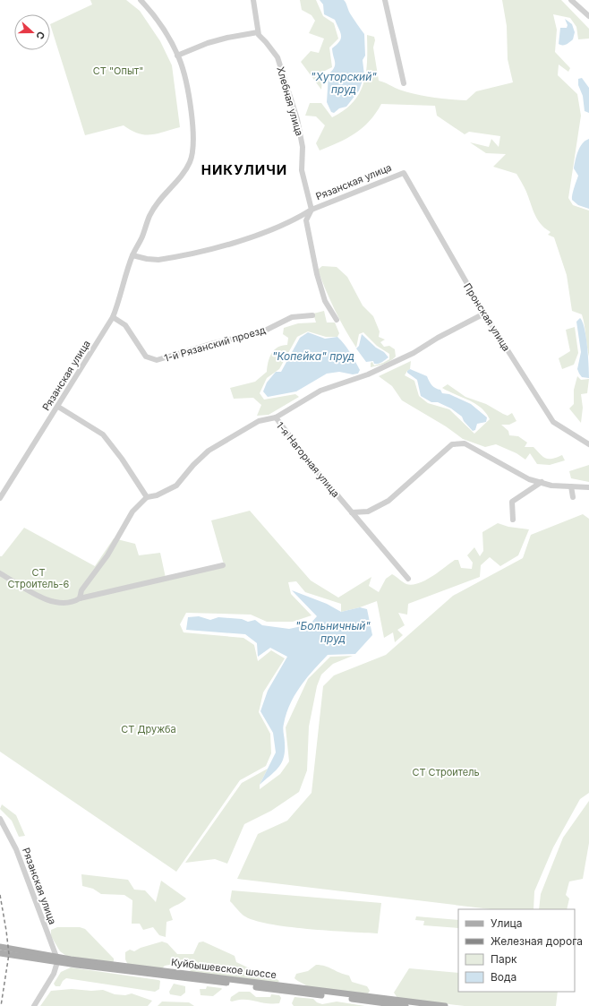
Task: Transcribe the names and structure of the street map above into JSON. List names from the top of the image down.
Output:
{
  "streets": {
    "main road": ["Куйбышевское шоссе"],
    "street": [
      "Хлебная улица",
      "Рязанская улица",
      "Пронская улица",
      "1-й Рязанский проезд",
      "1-я Нагорная улица"
    ]
  },
  "crossings": [
    ["Хлебная улица", "Рязанская улица"],
    ["Рязанская улица", "Пронская улица"],
    ["Рязанская улица", "1-й Рязанский проезд"],
    ["Рязанская улица", "Куйбышевское шоссе"],
    ["Пронская улица", "1-я Нагорная улица"]
  ],
  "districts": ["НИКУЛИЧИ"],
  "water": ["\"Хуторский\" пруд", "\"Копейка\" пруд", "\"Больничный\" пруд"],
  "parks": [
    "СТ \"Опыт\"",
    "СТ Строитель-6",
    "СТ Дружба",
    "СТ Строитель"
  ],
  "legend": [
    "Улица",
    "Железная дорога",
    "Парк",
    "Вода"
  ],
  "north": "right"
}
